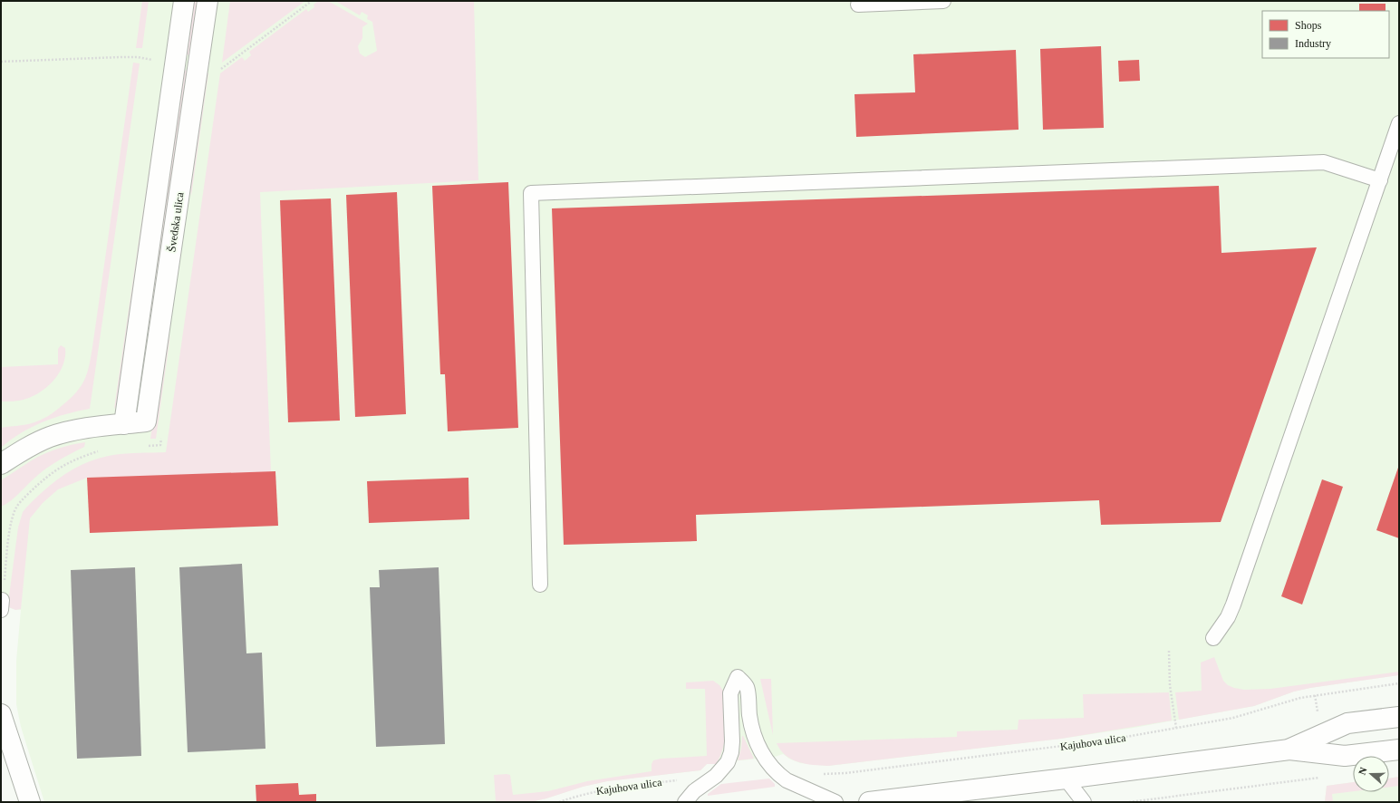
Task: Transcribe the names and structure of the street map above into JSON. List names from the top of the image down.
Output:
{
  "streets": {
    "street": ["Švedska ulica"],
    "path": ["Kajuhova ulica"]
  },
  "legend": ["Shops", "Industry"],
  "north": "left"
}
